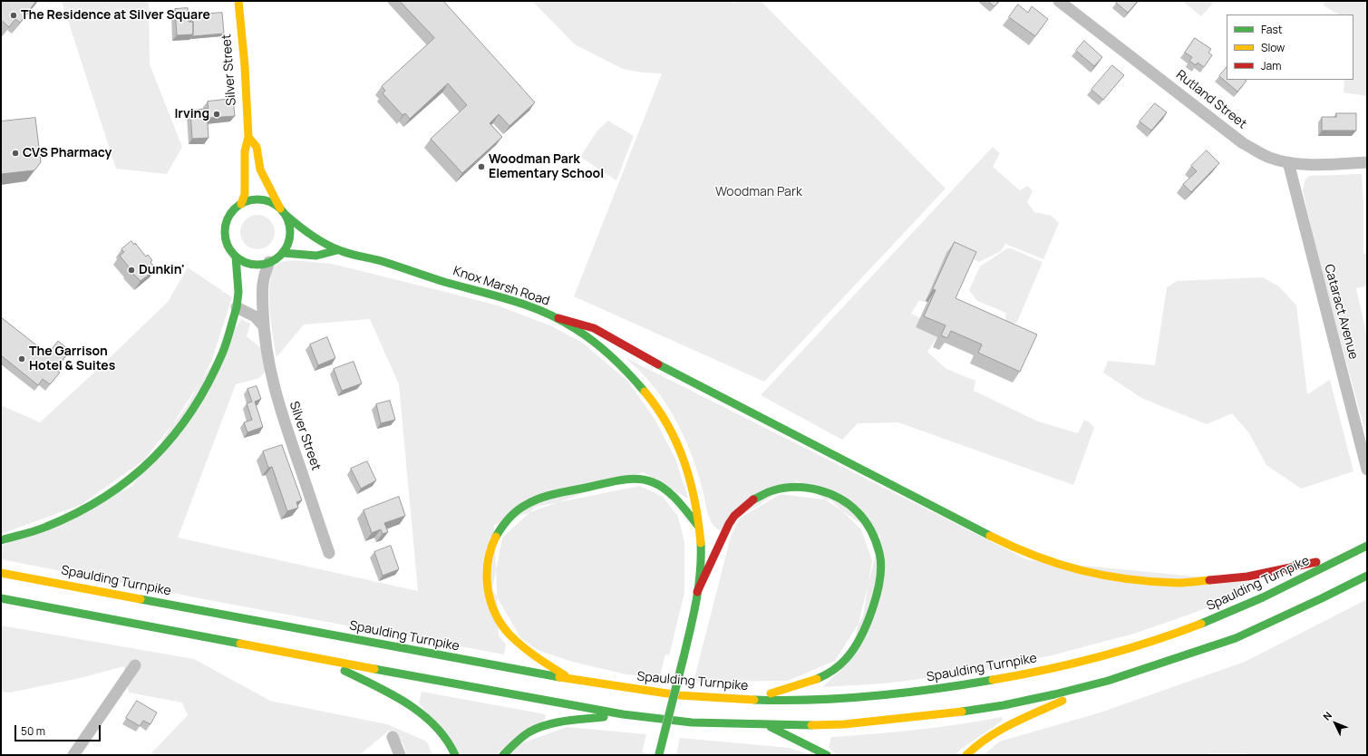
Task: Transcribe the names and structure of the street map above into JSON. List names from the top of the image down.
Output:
{
  "streets": {
    "main road": ["Silver Street", "Knox Marsh Road", "Spaulding Turnpike"],
    "street": ["Rutland Street", "Cataract Avenue"]
  },
  "crossings": [
    ["Silver Street", "Knox Marsh Road"],
    ["Rutland Street", "Cataract Avenue"]
  ],
  "parks": ["Woodman Park"],
  "places": [
    "The Residence at Silver Square",
    "Irving",
    "CVS Pharmacy",
    "Woodman Park Elementary School",
    "Dunkin'",
    "The Garrison Hotel & Suites"
  ],
  "legend": ["Fast", "Slow", "Jam"],
  "scale_bar": "50 m",
  "north": "top left"
}
